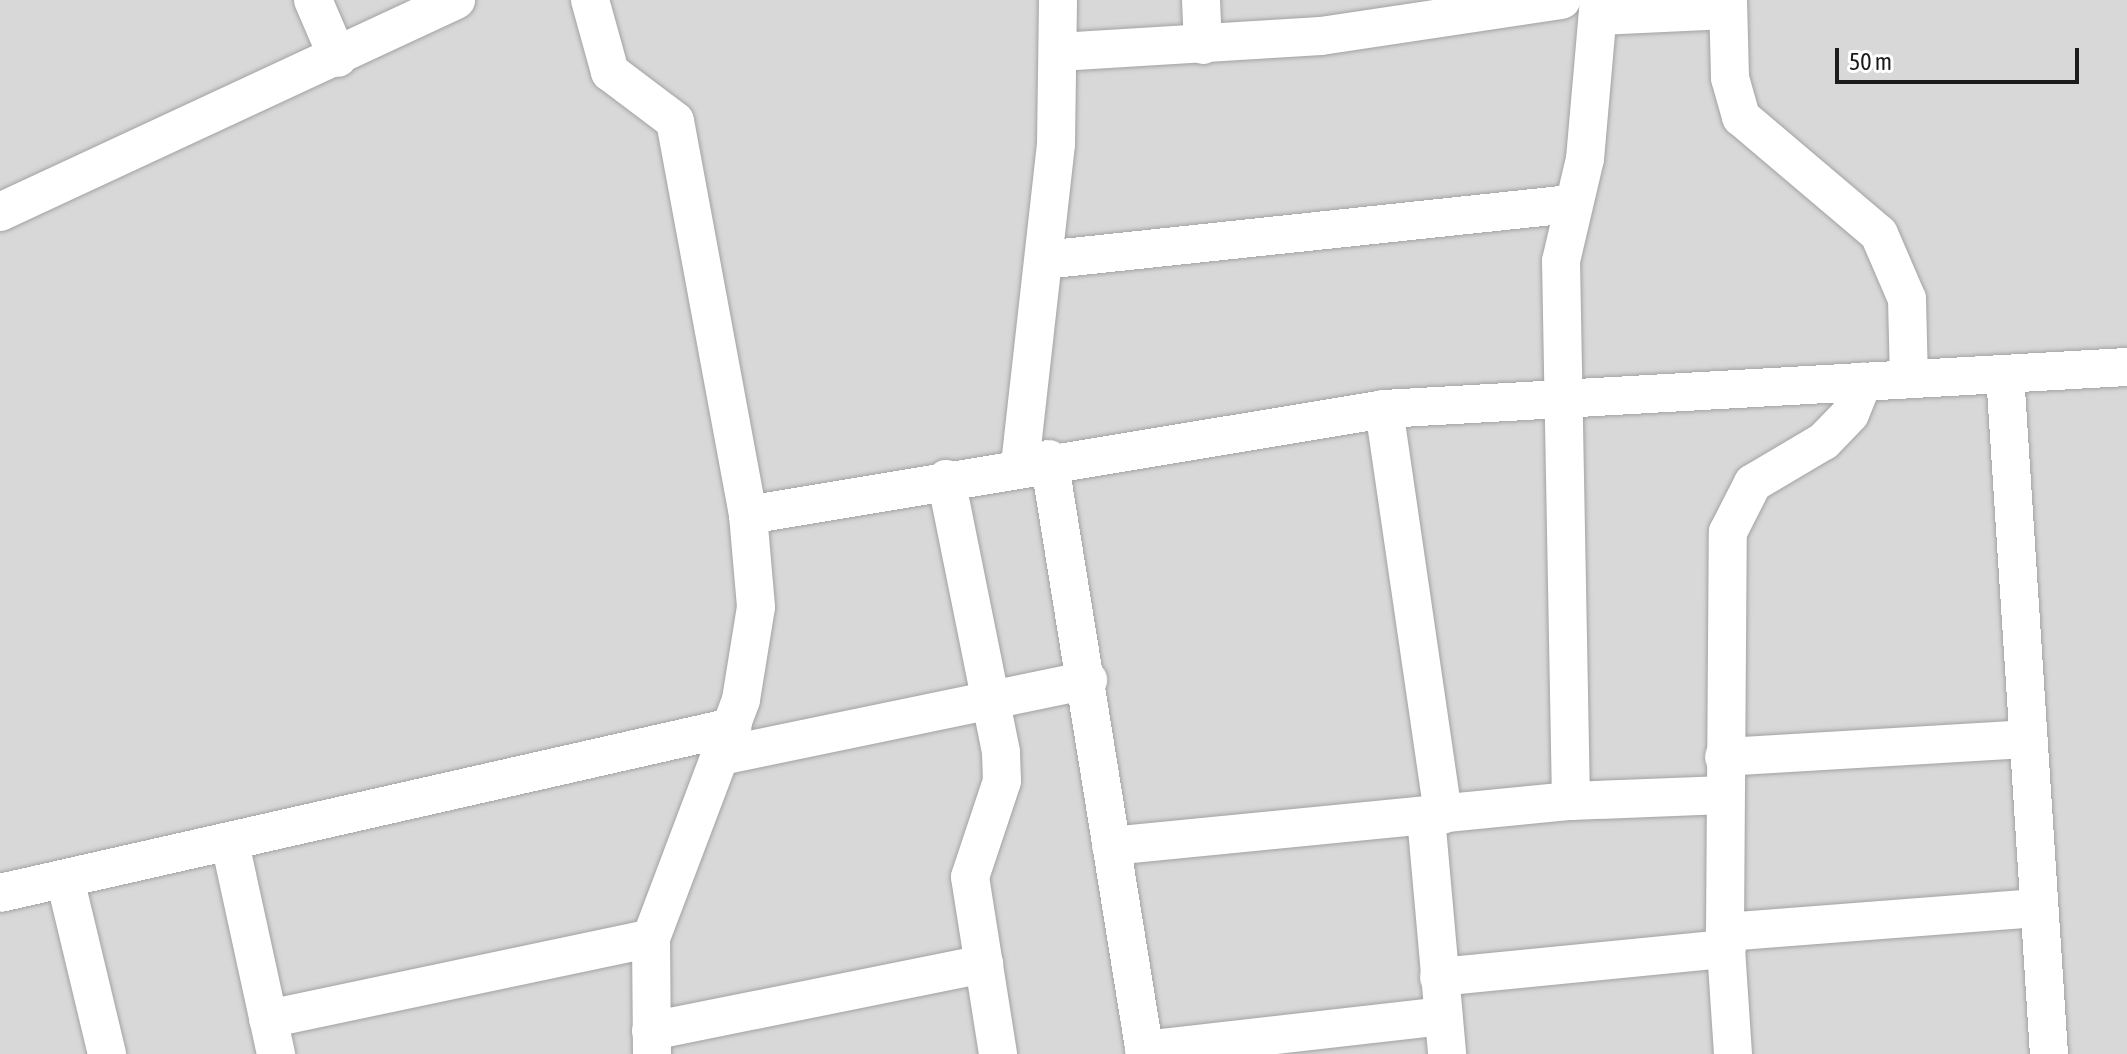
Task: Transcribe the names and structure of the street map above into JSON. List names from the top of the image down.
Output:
{
  "scale_bar": "50 m"
}
